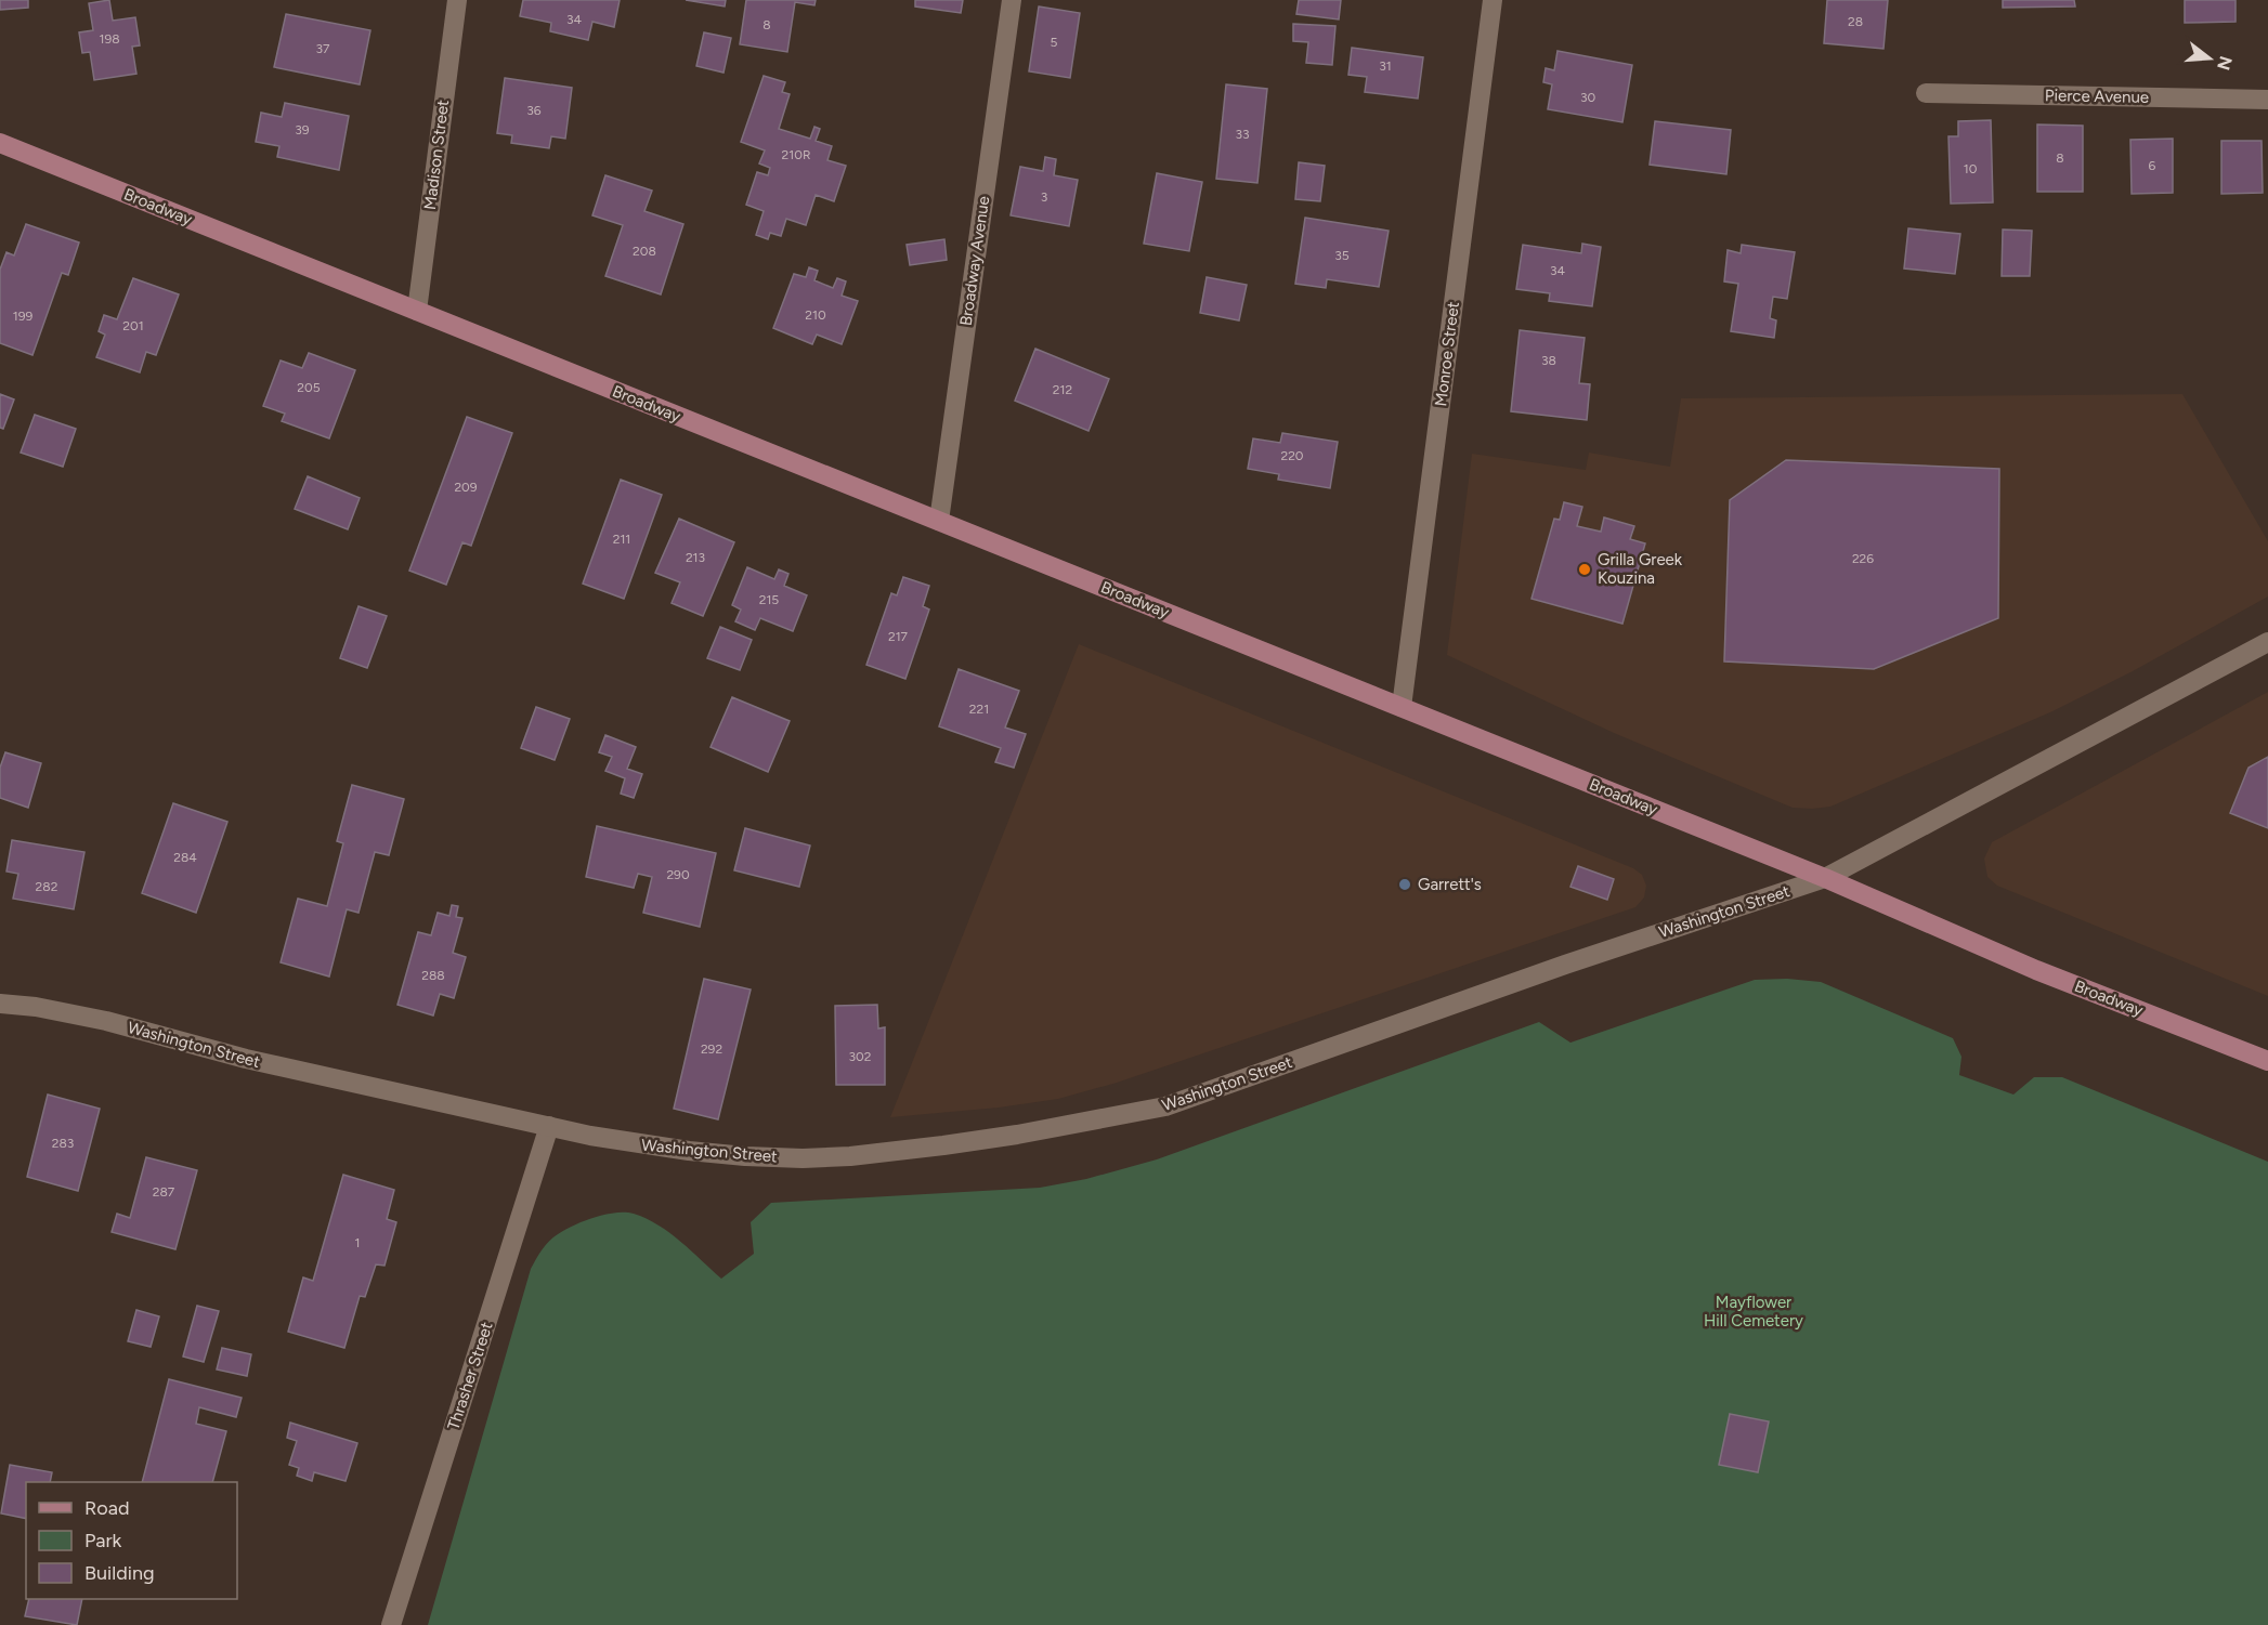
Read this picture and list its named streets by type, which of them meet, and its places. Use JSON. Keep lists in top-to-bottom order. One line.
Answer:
{"streets":{"main road":["Broadway"],"street":["Pierce Avenue","Madison Street","Broadway Avenue","Monroe Street","Washington Street","Thrasher Street"]},"crossings":[["Madison Street","Broadway"],["Broadway","Broadway Avenue"],["Broadway","Monroe Street"],["Broadway","Washington Street"],["Washington Street","Thrasher Street"]],"parks":["Mayflower Hill Cemetery"],"places":["Grilla Greek Kouzina","Garrett's"],"house_numbers":["34","28","8","198","5","37","31","30","36","39","33","210R","8","6","10","3","208","35","34","210","199","201","38","205","212","220","209","211","213","226","215","217","221","284","290","282","288","292","302","283","287","1"],"legend":["Road","Park","Building"],"north":"right"}
